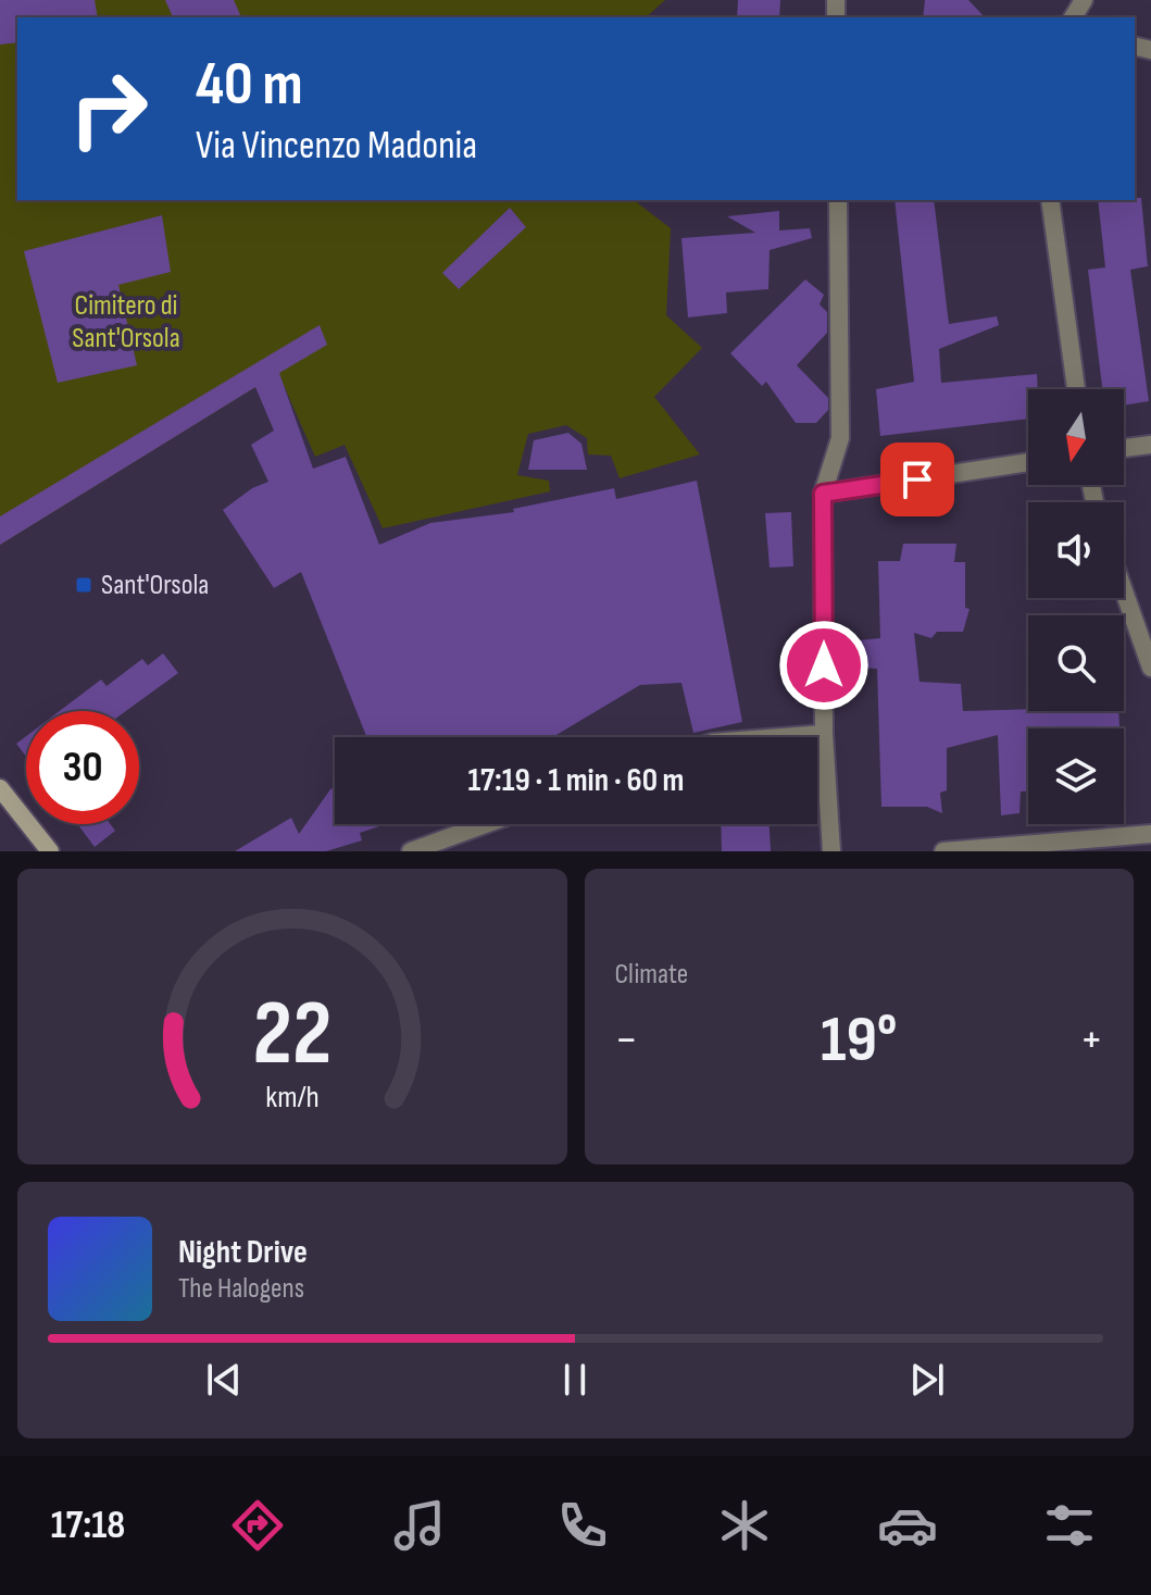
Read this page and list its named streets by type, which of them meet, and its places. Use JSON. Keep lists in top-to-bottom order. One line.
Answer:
{"parks":["Cimitero di Sant'Orsola"],"places":{"transit":["Sant'Orsola"]},"north":"bottom","page":{"turn":["40 m","Via Vincenzo Madonia"],"limit":"30","trip":"17:19 · 1 min · 60 m","tile":"Climate","heat":["−","19°","+"],"song":["Night Drive","The Halogens"],"tabs":"17:18","gauge":["22","km/h"]}}
